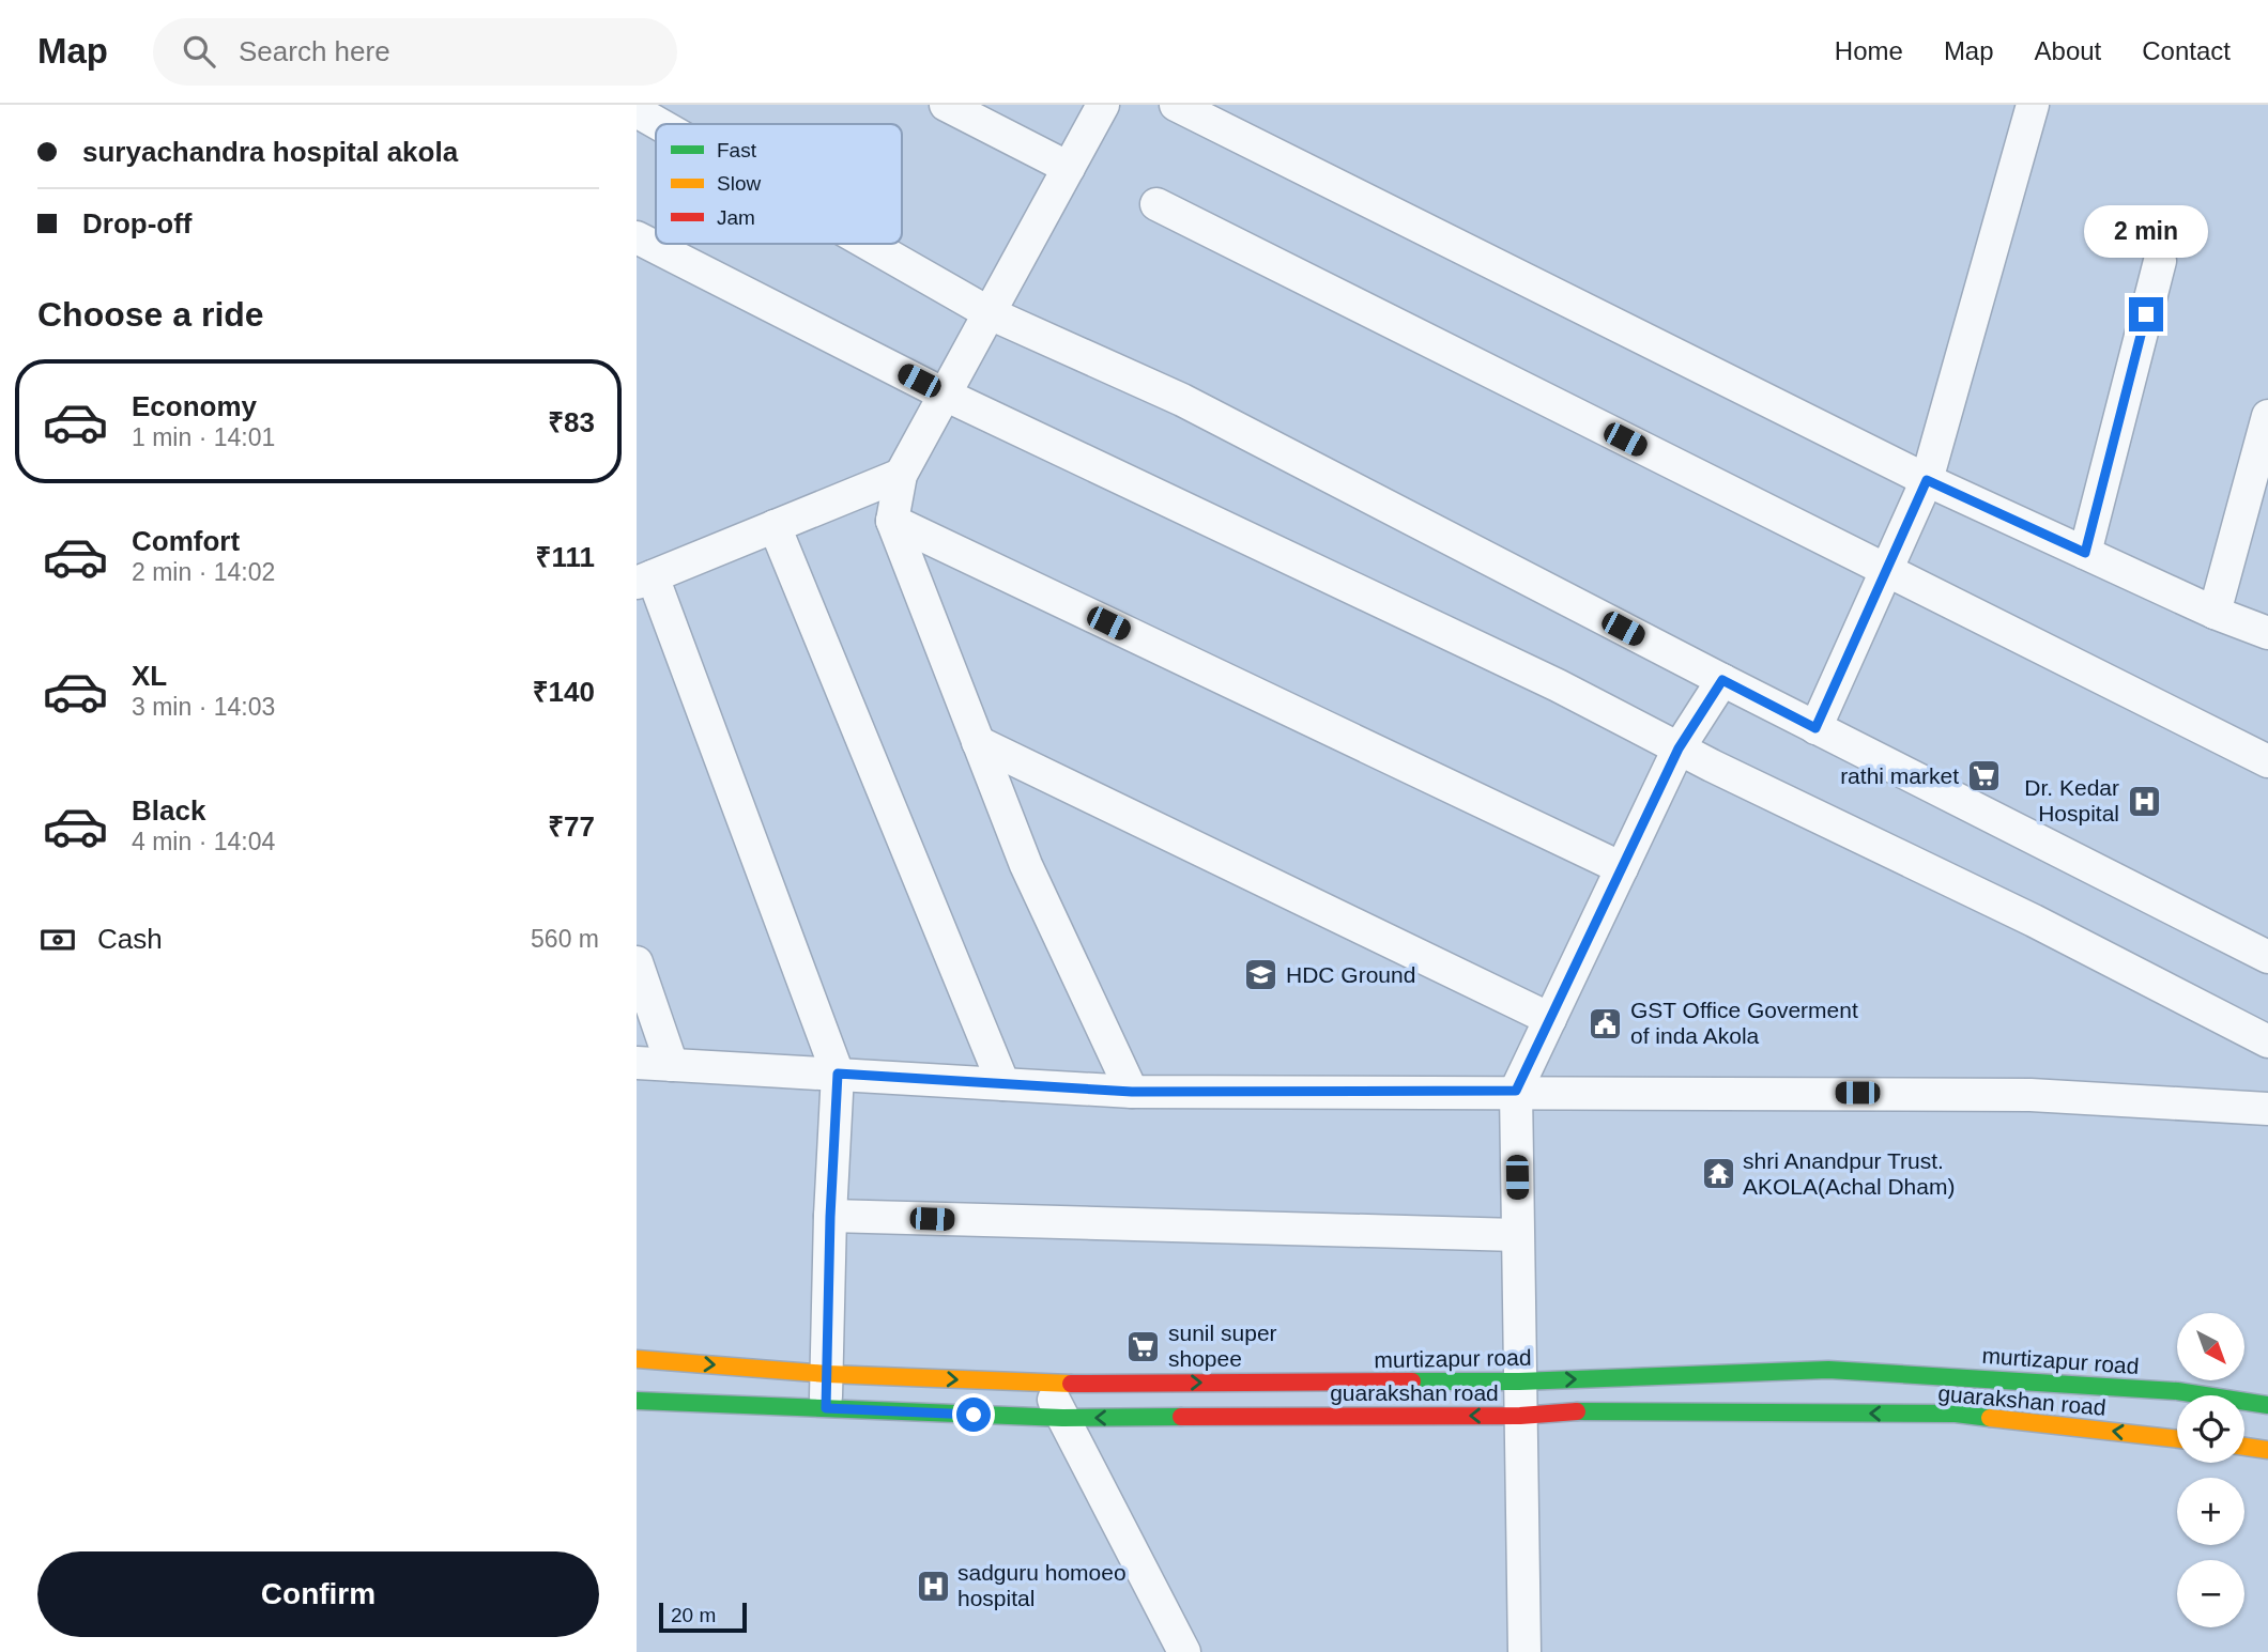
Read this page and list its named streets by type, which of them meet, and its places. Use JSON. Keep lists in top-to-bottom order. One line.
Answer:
{"streets":{"street":["murtizapur road","guarakshan road"]},"one_way":["murtizapur road","guarakshan road"],"places":{"supermarket":["rathi market","sunil super shopee"],"hospital":["Dr. Kedar Hospital","sadguru homoeo hospital"],"school or university":["HDC Ground"],"public building":["GST Office Goverment of inda Akola"],"temple":["shri Anandpur Trust. AKOLA(Achal Dham)"]},"legend":["Fast","Slow","Jam"],"scale_bar":"20 m","north":"bottom right","page":{"header":"Map","search":"Search here","nav":["Home","Map","About","Contact"],"banner":["suryachandra hospital akola","Drop-off"],"bubble":"2 min","heading":"Choose a ride","list":[{"name":"Economy","note":"1 min · 14:01","value":"₹83"},{"name":"Comfort","note":"2 min · 14:02","value":"₹111"},{"name":"XL","note":"3 min · 14:03","value":"₹140"},{"name":"Black","note":"4 min · 14:04","value":"₹77"}],"pay":["Cash","560 m"],"map_buttons":["+","−"],"buttons":"Confirm","scale":"20 m"}}
